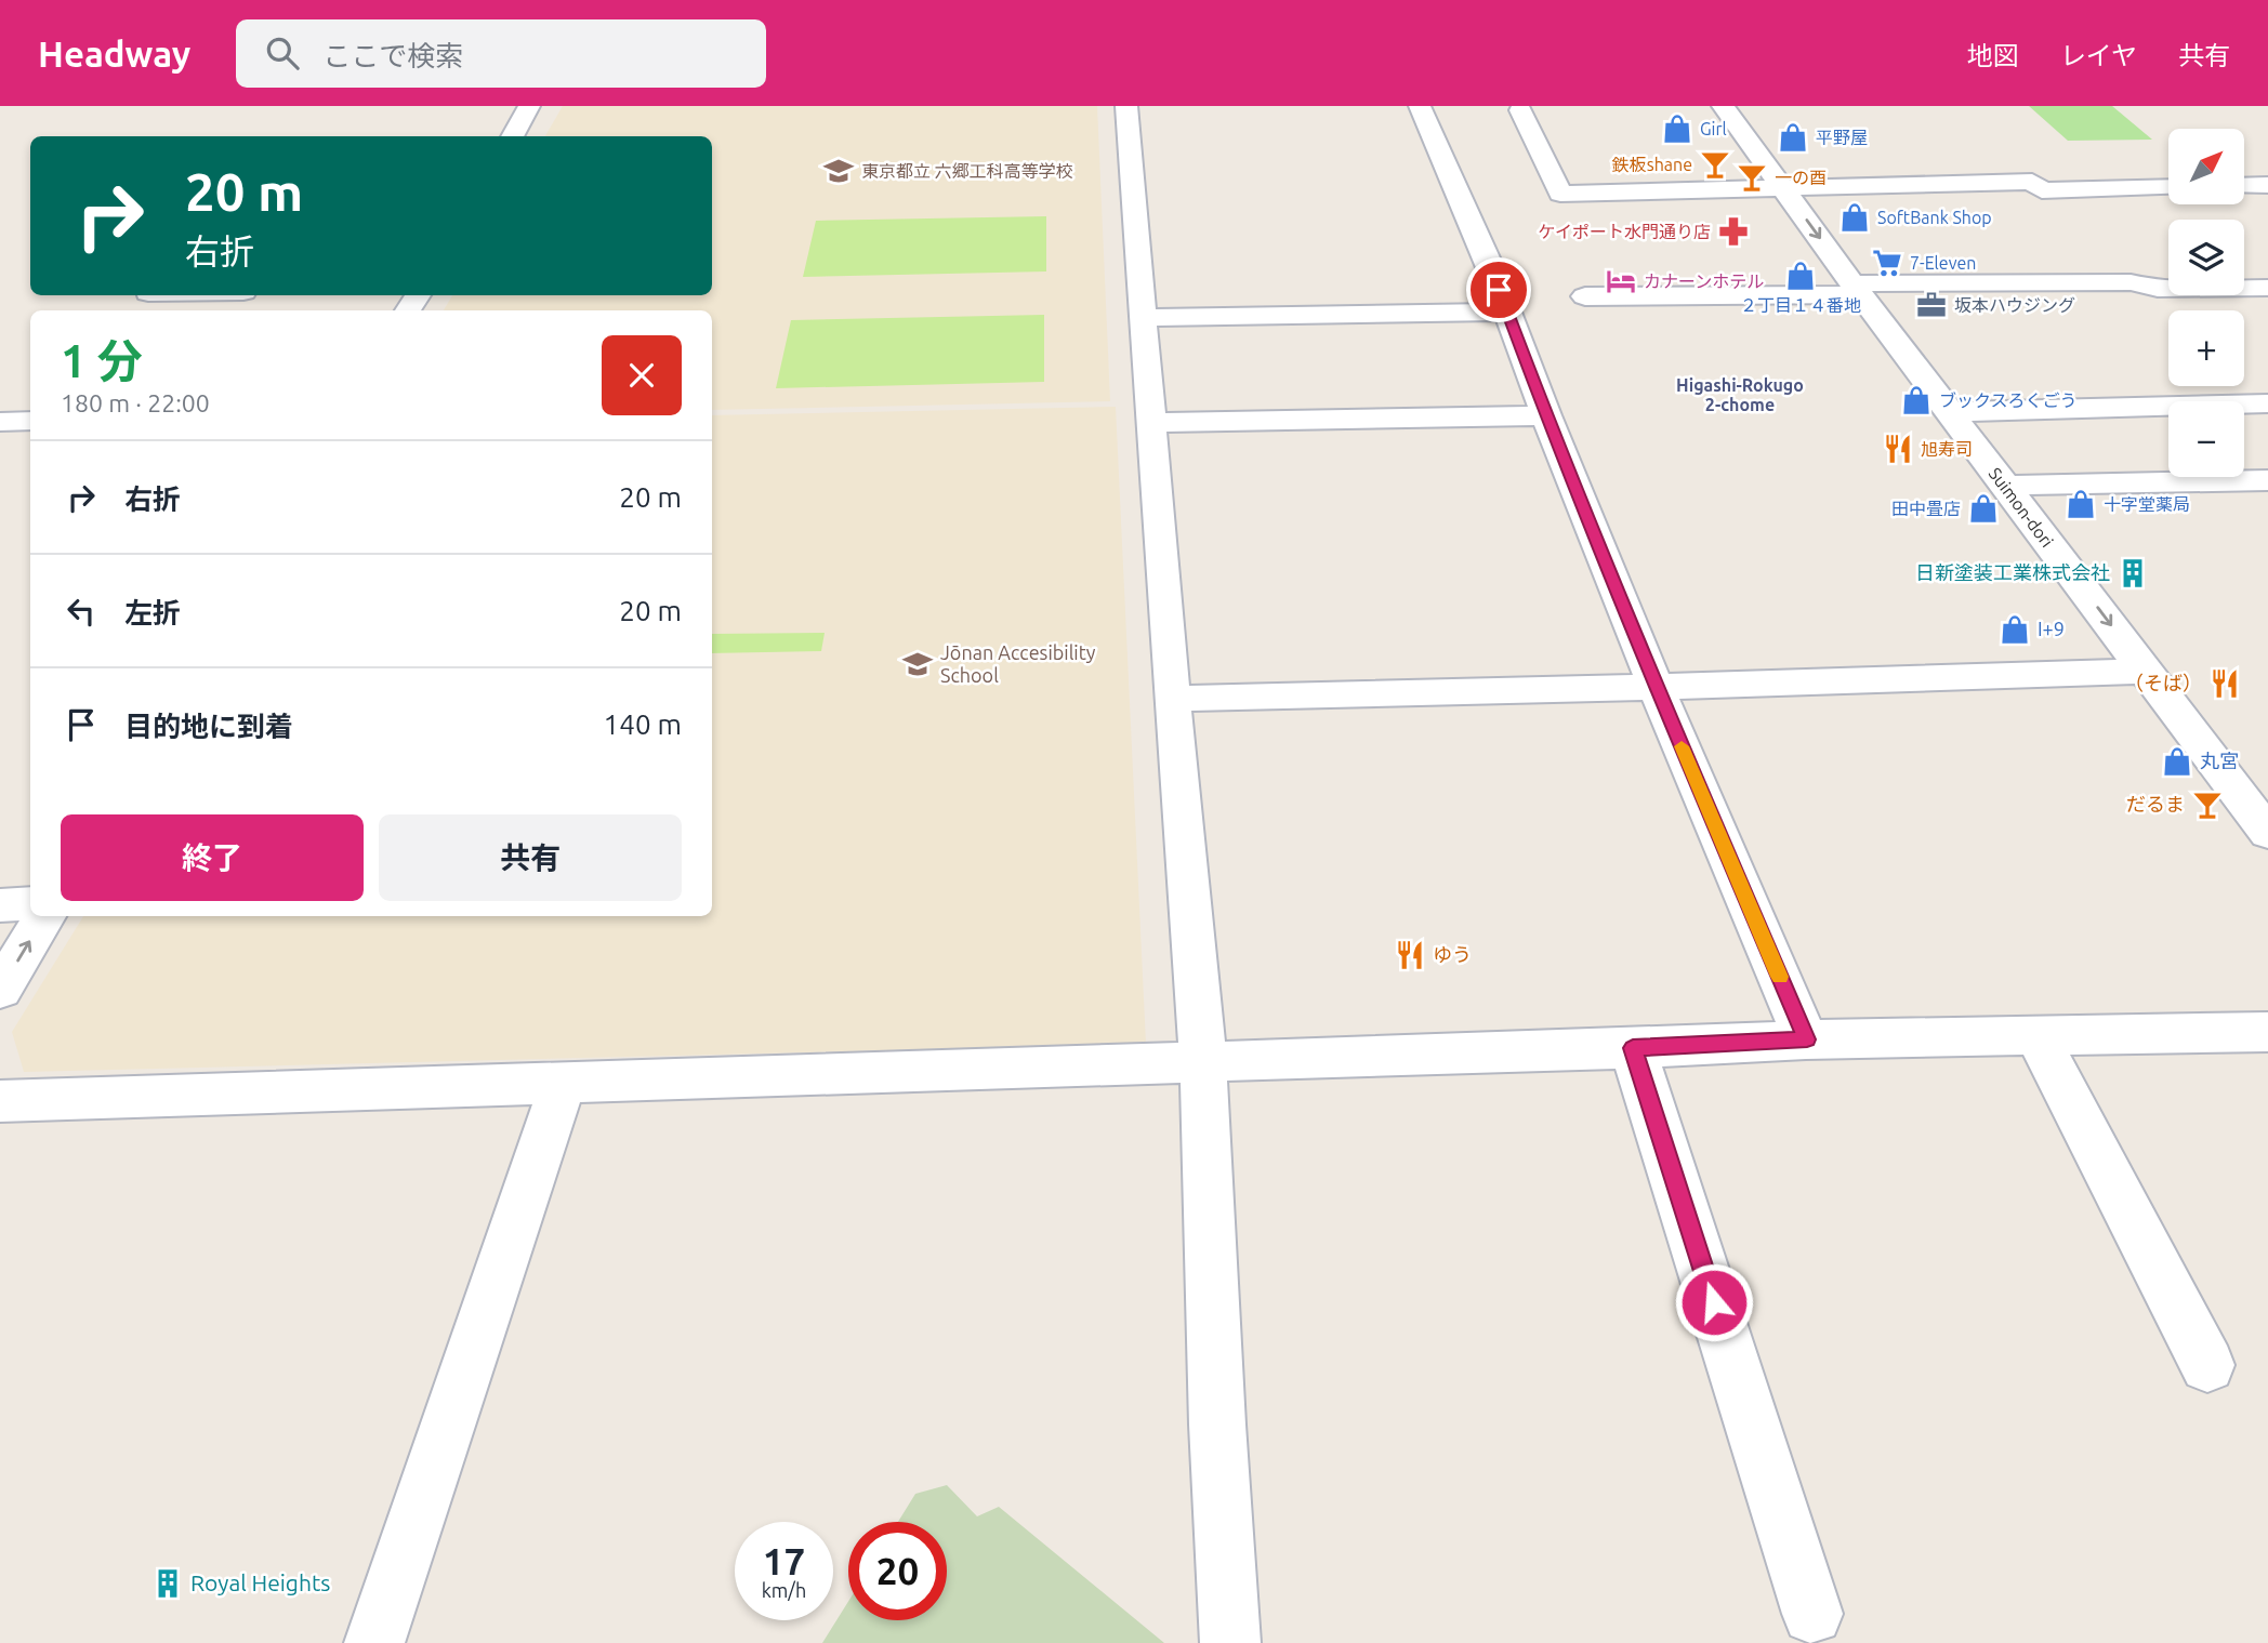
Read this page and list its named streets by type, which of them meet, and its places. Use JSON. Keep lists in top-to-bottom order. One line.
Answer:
{"streets":{"street":["Suimon-dori"]},"districts":["Higashi-Rokugo 2-chome"],"places":{"shop":["Girl","平野屋","SoftBank Shop","２丁目１４番地","ブックスろくごう","十字堂薬局","田中畳店","I+9","丸宮"],"bar":["鉄板shane","一の酉","だるま"],"school or university":["東京都立 六郷工科高等学校","Jōnan Accesibility School"],"pharmacy":["ケイポート水門通り店"],"supermarket":["7-Eleven"],"hotel":["カナーンホテル"],"office":["坂本ハウジング"],"restaurant":["旭寿司","（そば）","ゆう"],"building":["日新塗装工業株式会社","Royal Heights"]},"north":"top right","page":{"header":"Headway","search":"ここで検索","nav":["地図","レイヤ","共有"],"map_buttons":["+","−"],"turn":["20 m","右折"],"heading":["1 分","180 m · 22:00"],"list":[{"name":"右折","value":"20 m"},{"name":"左折","value":"20 m"},{"name":"目的地に到着","value":"140 m"}],"buttons":["終了","共有"],"speed":"17 km/h","limit":"20"}}
